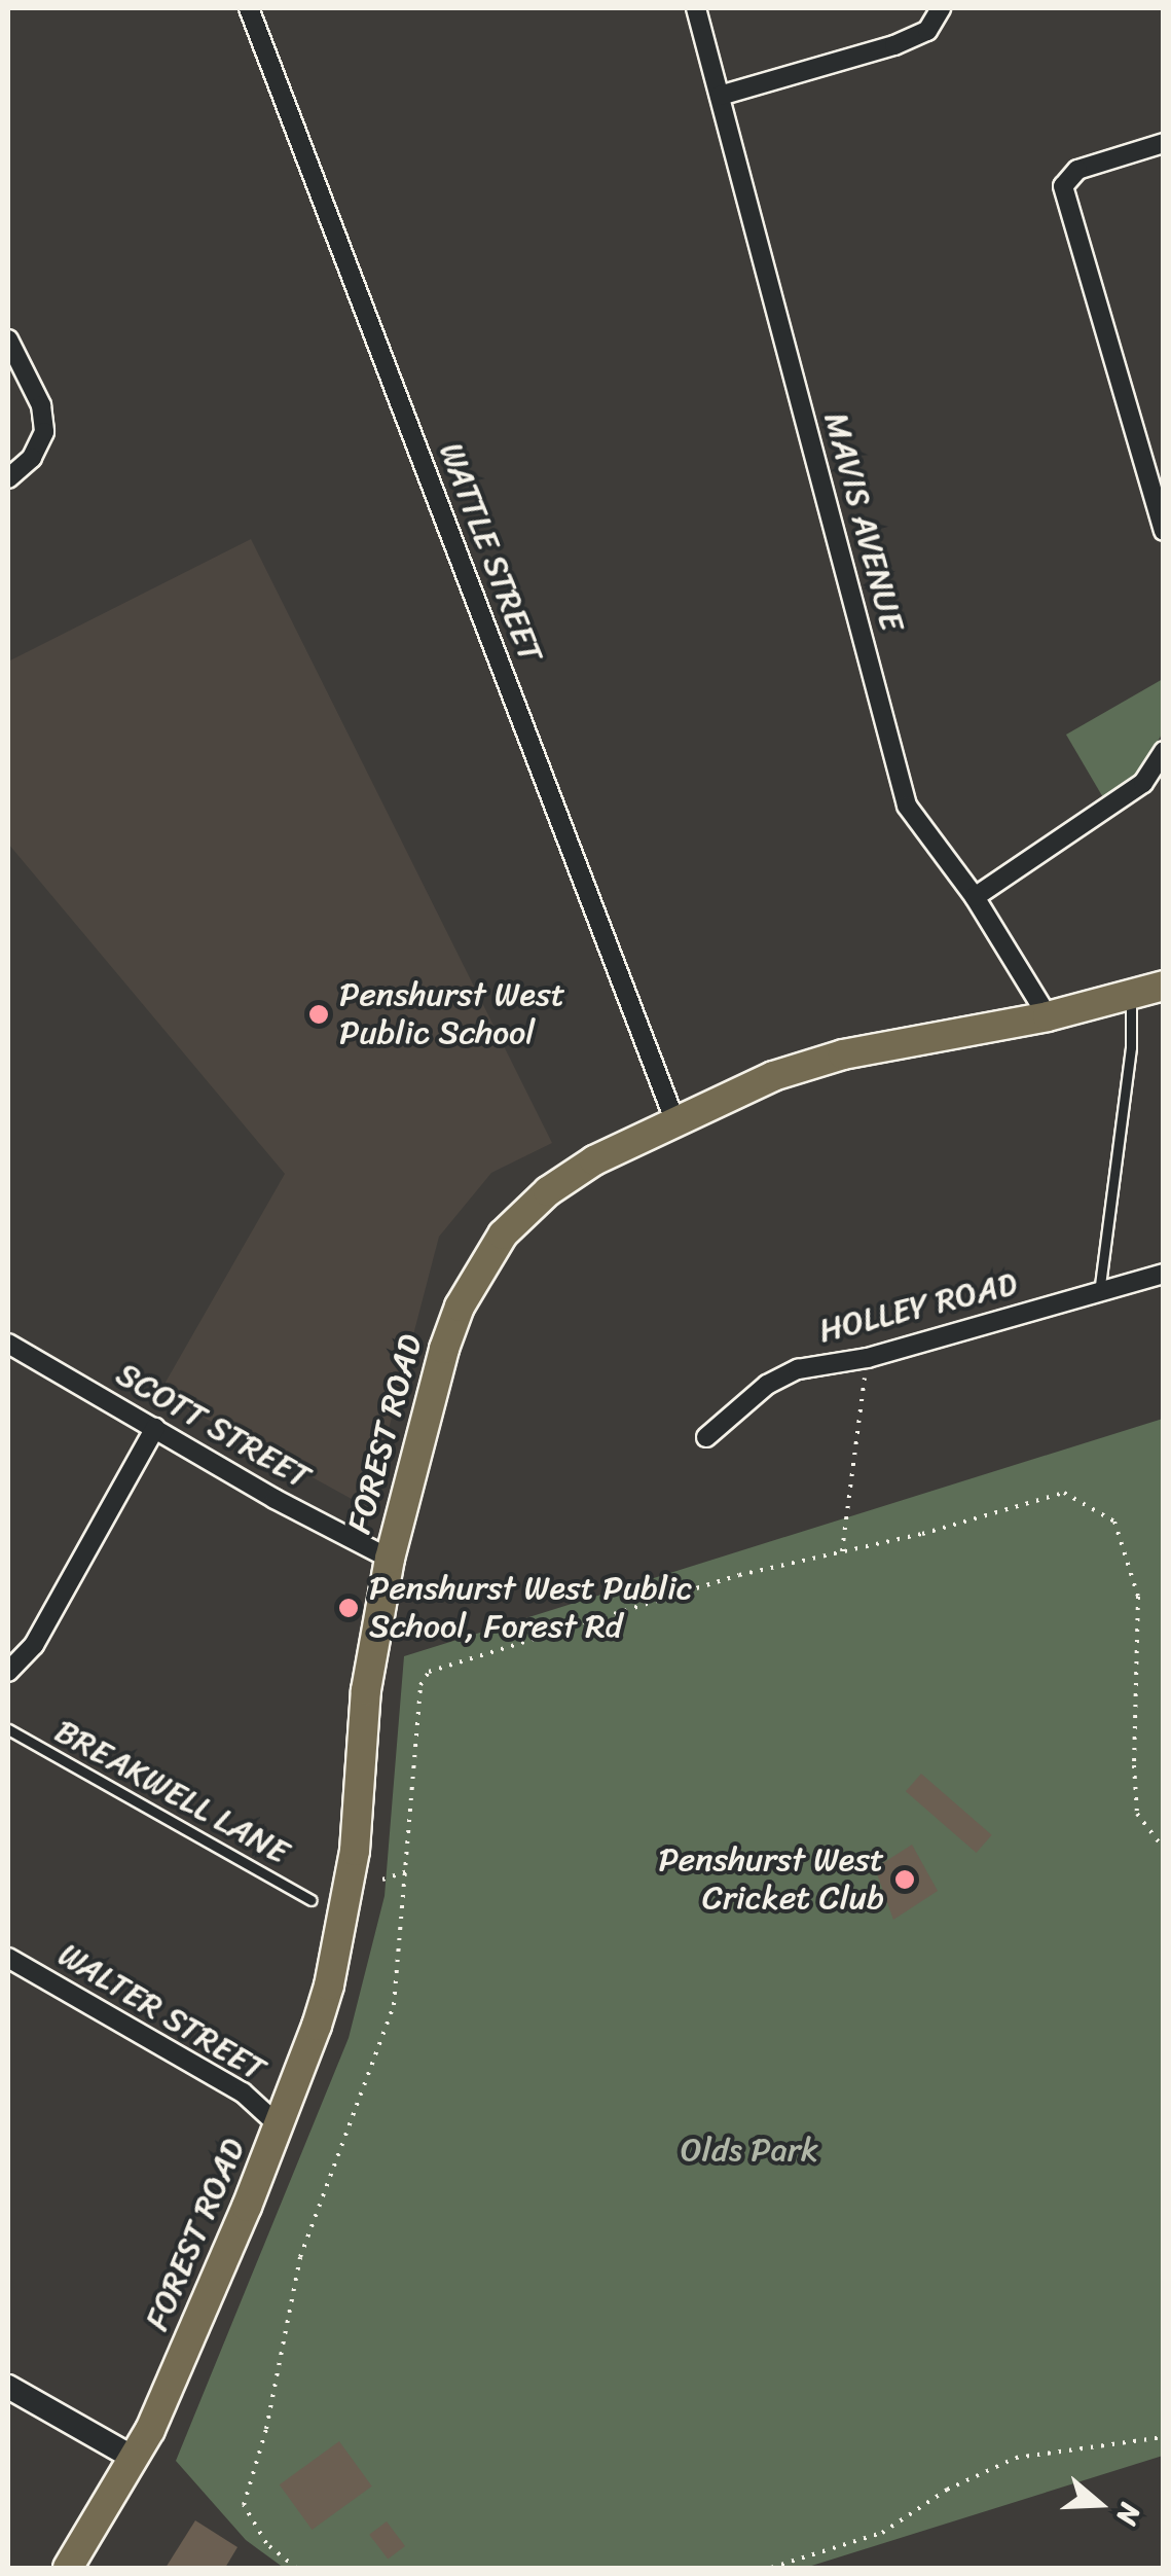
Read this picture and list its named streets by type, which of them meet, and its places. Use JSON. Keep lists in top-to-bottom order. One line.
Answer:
{"streets":{"main road":["FOREST ROAD"],"street":["MAVIS AVENUE","WATTLE STREET","HOLLEY ROAD","SCOTT STREET","WALTER STREET"],"lane":["BREAKWELL LANE"]},"crossings":[["MAVIS AVENUE","FOREST ROAD"],["WATTLE STREET","FOREST ROAD"],["SCOTT STREET","FOREST ROAD"],["FOREST ROAD","WALTER STREET"]],"parks":["Olds Park"],"places":["Penshurst West Public School","Penshurst West Public School, Forest Rd","Penshurst West Cricket Club"],"north":"right"}
